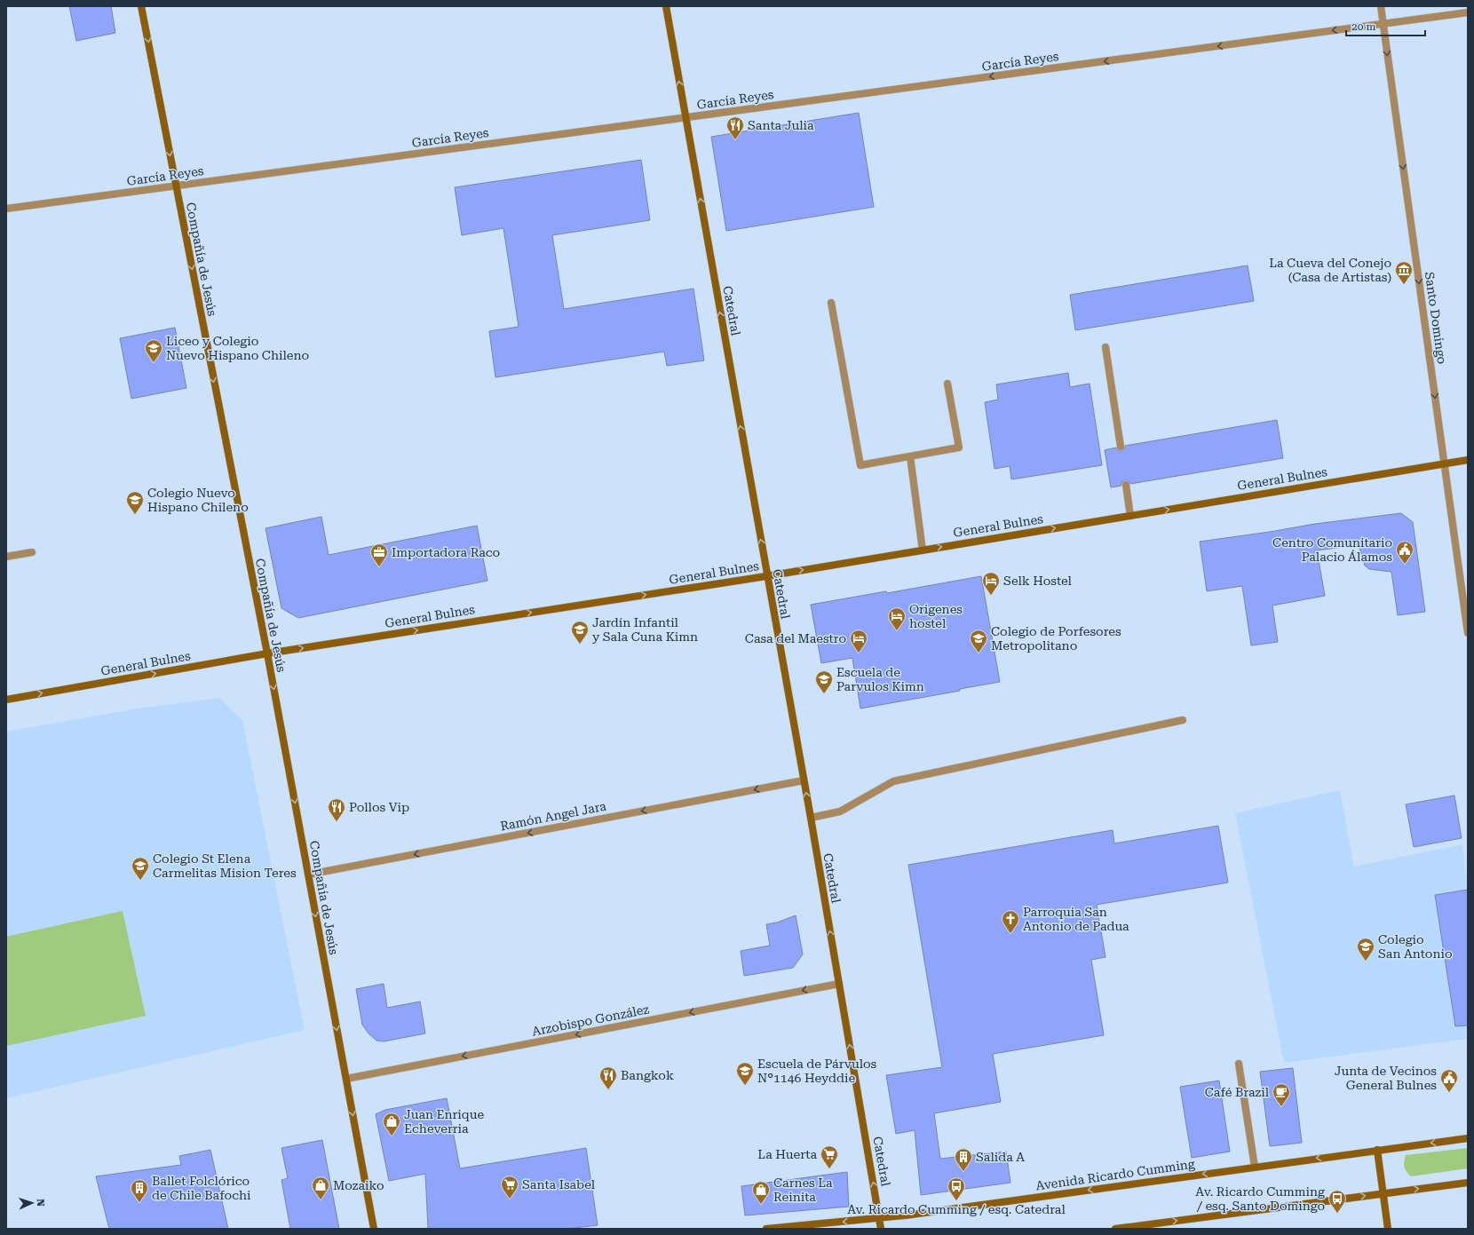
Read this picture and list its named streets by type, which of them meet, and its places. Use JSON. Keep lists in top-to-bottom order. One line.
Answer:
{"streets":{"street":["García Reyes","Compañía de Jesús","Catedral","Santo Domingo","General Bulnes","Ramón Angel Jara","Arzobispo González","Avenida Ricardo Cumming"]},"crossings":[["García Reyes","Compañía de Jesús"],["García Reyes","Catedral"],["García Reyes","Santo Domingo"],["Compañía de Jesús","General Bulnes"],["Compañía de Jesús","Ramón Angel Jara"],["Compañía de Jesús","Arzobispo González"],["Catedral","General Bulnes"],["Catedral","Ramón Angel Jara"],["Catedral","Arzobispo González"],["Catedral","Avenida Ricardo Cumming"],["Santo Domingo","General Bulnes"]],"one_way":["García Reyes","Compañía de Jesús","Catedral","Santo Domingo","General Bulnes","Ramón Angel Jara","Arzobispo González"],"places":{"restaurant":["Santa Julia","Pollos Vip","Bangkok"],"museum":["La Cueva del Conejo (Casa de Artistas)"],"school or university":["Liceo y Colegio Nuevo Hispano Chileno","Colegio Nuevo Hispano Chileno","Jardín Infantil y Sala Cuna Kimn","Colegio de Porfesores Metropolitano","Escuela de Parvulos Kimn","Colegio St Elena Carmelitas Mision Teres","Colegio San Antonio","Escuela de Párvulos N°1146 Heyddie"],"public building":["Centro Comunitario Palacio Álamos","Junta de Vecinos General Bulnes"],"office":["Importadora Raco"],"hotel":["Selk Hostel","Origenes hostel","Casa del Maestro"],"church":["Parroquia San Antonio de Padua"],"cafe":["Café Brazil"],"shop":["Juan Enrique Echeverria","Mozaiko","Carnes La Reinita"],"supermarket":["La Huerta","Santa Isabel"],"building":["Salida A","Ballet Folclórico de Chile Bafochi"],"bus stop":["Av. Ricardo Cumming / esq. Catedral","Av. Ricardo Cumming / esq. Santo Domingo"]},"scale_bar":"20 m","north":"right"}
